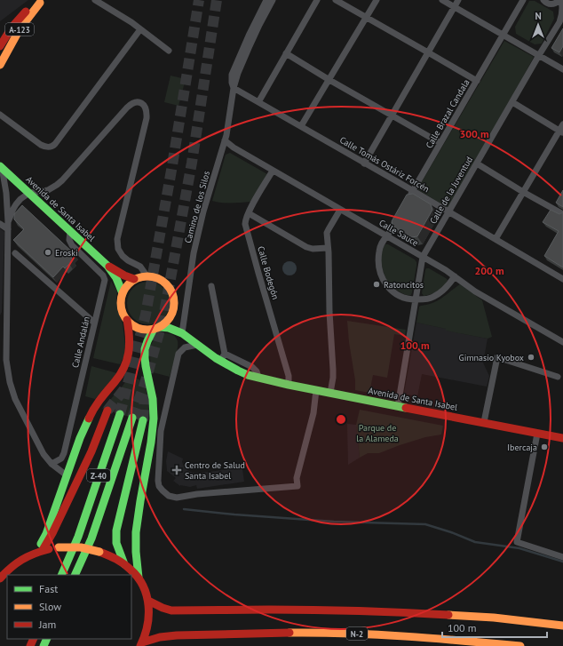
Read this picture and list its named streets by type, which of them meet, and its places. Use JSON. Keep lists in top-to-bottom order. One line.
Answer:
{"streets":{"main road":["A-123","Avenida de Santa Isabel","Z-40","N-2"],"street":["Calle Brazal Candala","Calle Tomás Ostáriz Forcén","Calle de la Juventud","Camino de los Silos","Calle Sauce","Calle Bodegón","Calle Andalán"]},"crossings":[["Calle Brazal Candala","Calle Tomás Ostáriz Forcén"],["Calle Tomás Ostáriz Forcén","Calle de la Juventud"],["Calle Tomás Ostáriz Forcén","Camino de los Silos"],["Calle de la Juventud","Avenida de Santa Isabel"],["Calle de la Juventud","Calle Sauce"],["Camino de los Silos","Avenida de Santa Isabel"],["Camino de los Silos","Calle Sauce"],["Avenida de Santa Isabel","Calle Bodegón"],["Avenida de Santa Isabel","Calle Andalán"],["Calle Sauce","Calle Bodegón"]],"parks":["Parque de la Alameda"],"places":{"other":["Eroski","Ratoncitos","Gimnasio Kyobox","Ibercaja"],"health":["Centro de Salud Santa Isabel"]},"legend":["Fast","Slow","Jam"],"scale_bar":"100 m","north":"top","rings":["300 m","200 m","100 m"]}
